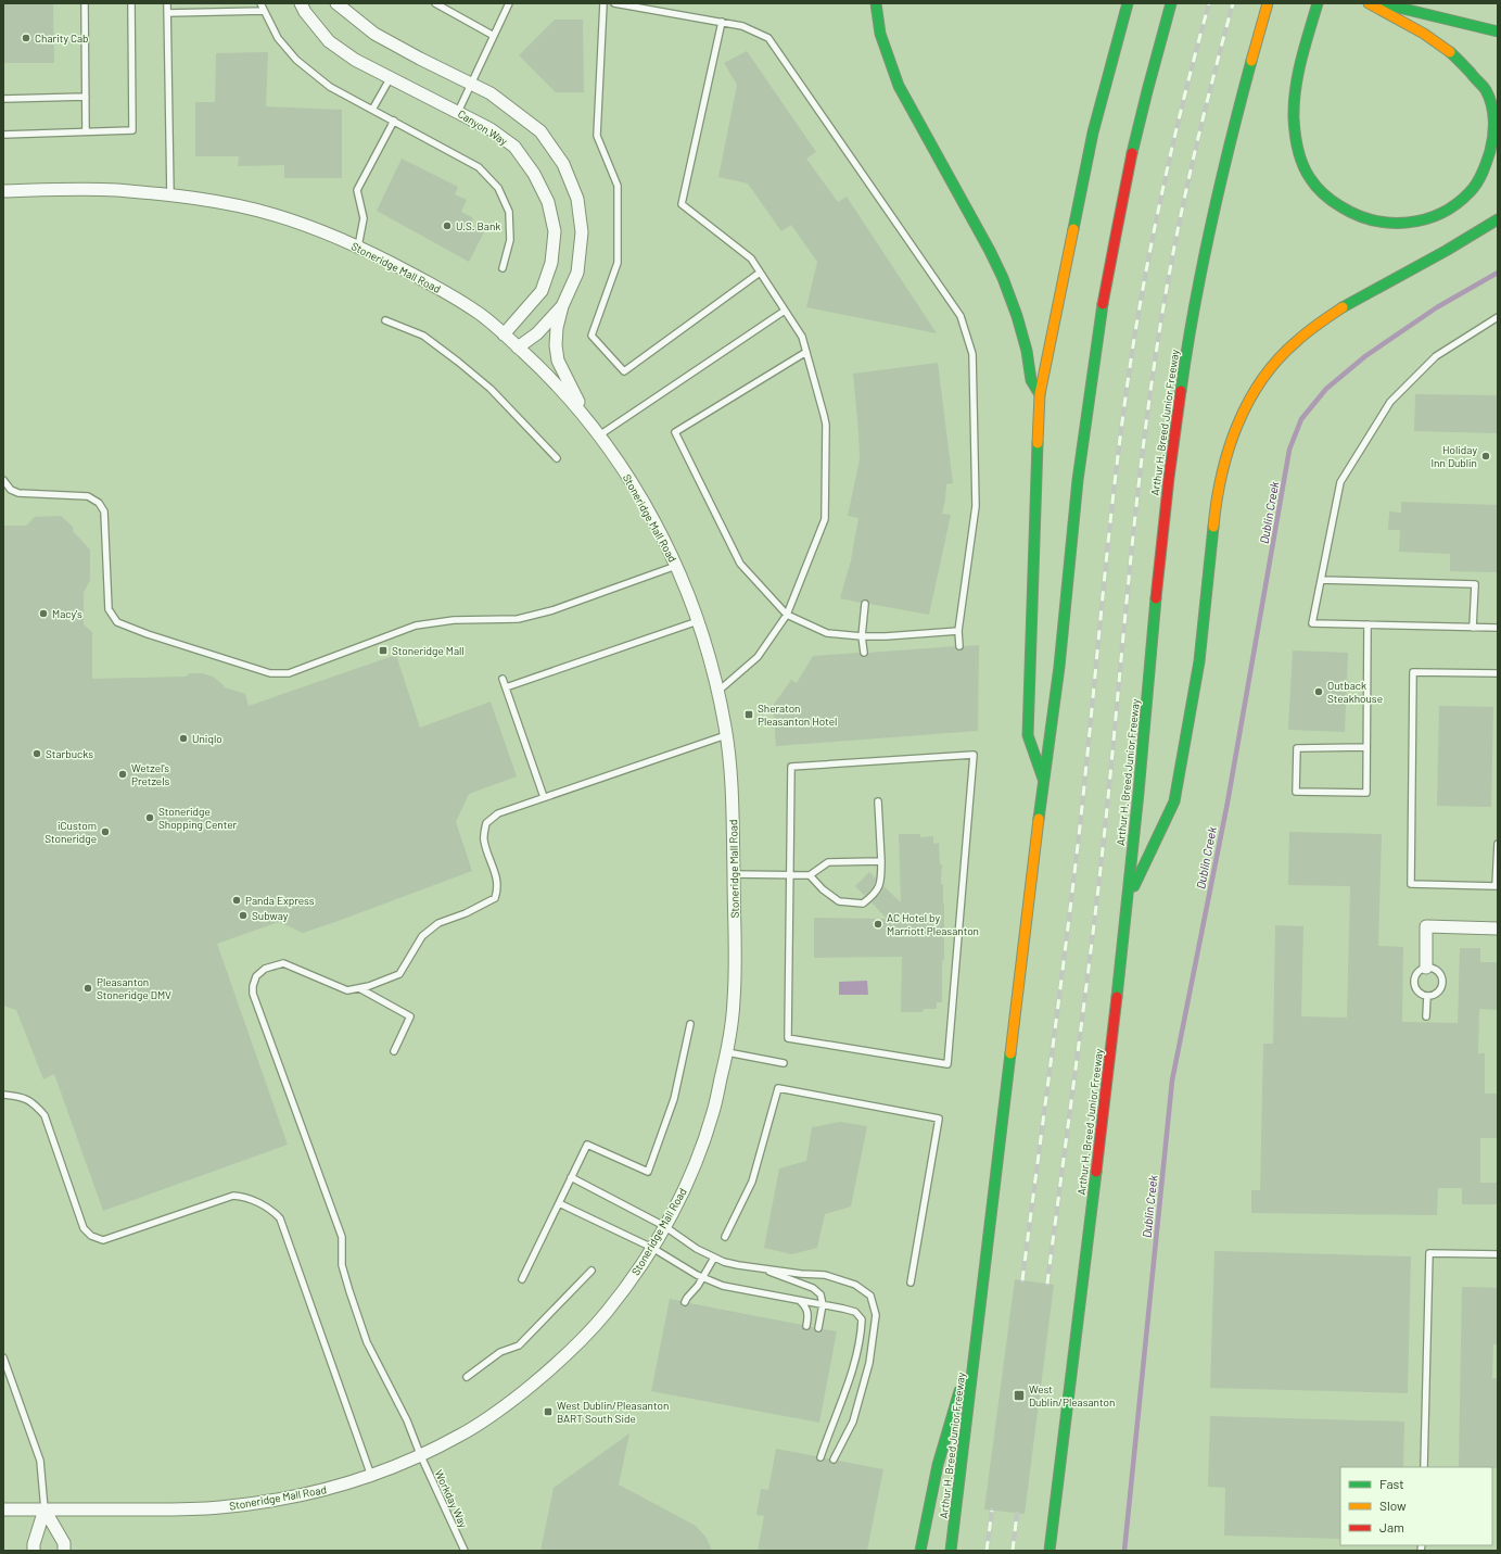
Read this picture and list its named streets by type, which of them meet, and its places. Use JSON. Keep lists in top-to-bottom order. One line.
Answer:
{"streets":{"main road":["Arthur H. Breed Junior Freeway"],"street":["Canyon Way","Stoneridge Mall Road"],"lane":["Workday Way"]},"crossings":[["Canyon Way","Stoneridge Mall Road"],["Stoneridge Mall Road","Workday Way"]],"water":["Dublin Creek"],"places":{"other":["Charity Cab","U.S. Bank","Holiday Inn Dublin","Macy's","Outback Steakhouse","Uniqlo","Starbucks","Wetzel's Pretzels","Stoneridge Shopping Center","iCustom Stoneridge","Panda Express","Subway","AC Hotel by Marriott Pleasanton","Pleasanton Stoneridge DMV"],"transit":["Stoneridge Mall","Sheraton Pleasanton Hotel","West Dublin/Pleasanton","West Dublin/Pleasanton BART South Side"]},"legend":["Fast","Slow","Jam"]}
